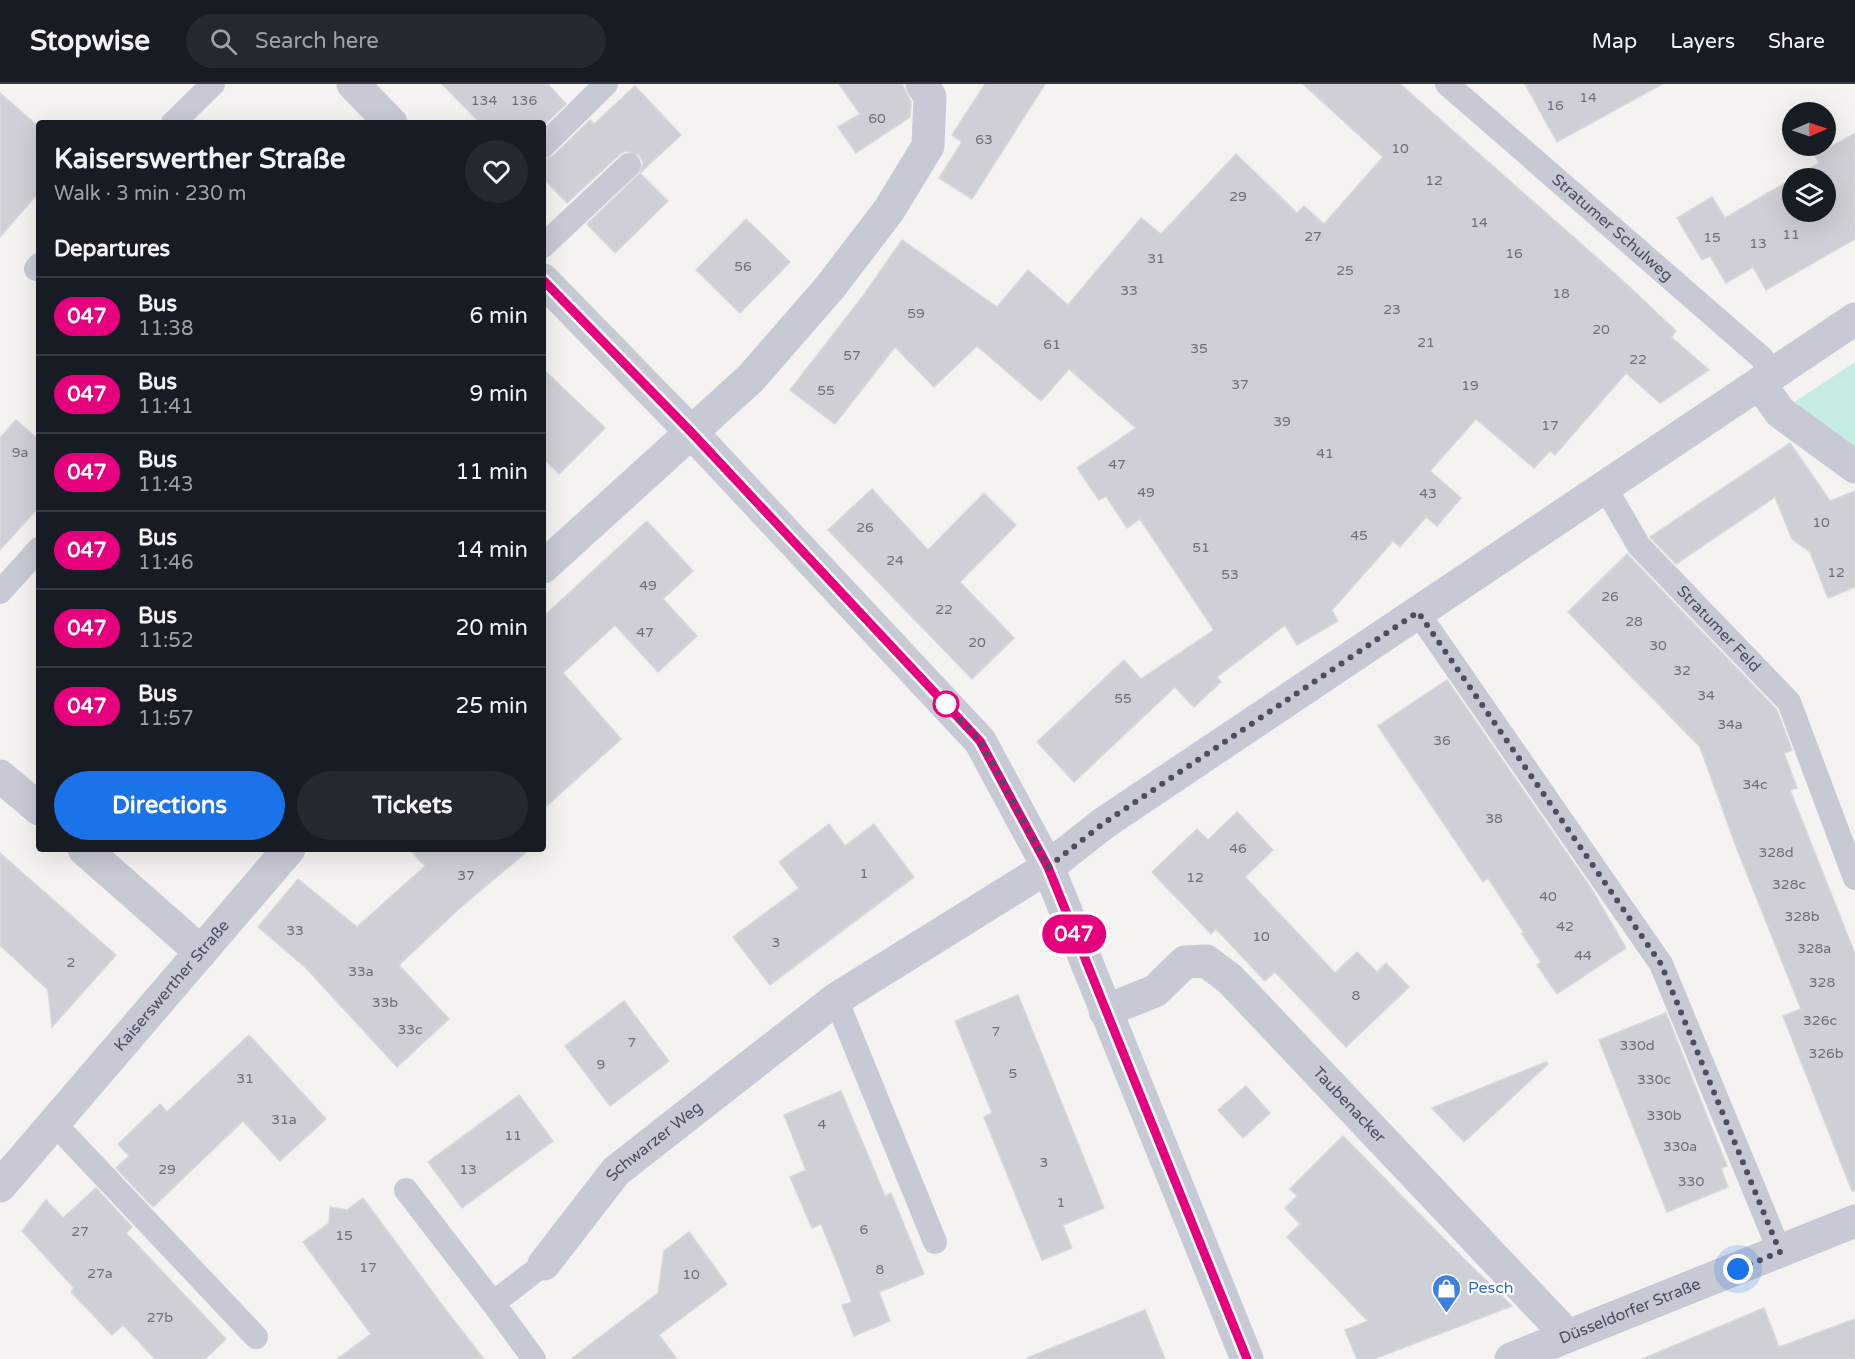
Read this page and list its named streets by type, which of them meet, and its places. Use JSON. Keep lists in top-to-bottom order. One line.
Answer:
{"streets":{"street":["Kaiserswerther Straße","Taubenacker","Schwarzer Weg","Düsseldorfer Straße"],"lane":["Stratumer Schulweg","Stratumer Feld"]},"crossings":[["Taubenacker","Düsseldorfer Straße"]],"places":{"shop":["Pesch"]},"lines":["bus line 047"],"house_numbers":["14","134","136","16","60","63","10","12","29","14","11","27","15","13","16","31","56","25","33","18","23","59","20","21","61","35","57","22","37","19","55","39","17","9a","41","47","49","43","10","26","45","51","24","12","53","49","26","22","28","47","20","30","32","34","55","34a","36","34c","38","46","328d","1","37","12","328c","40","328b","42","33","10","3","328a","44","2","33a","328","8","33b","326c","33c","7","7","330d","326b","9","5","31","330c","330b","31a","4","11","330a","3","29","13","330","1","6","27","15","17","8","27a","10","27b"],"north":"right","page":{"header":"Stopwise","search":"Search here","nav":["Map","Layers","Share"],"on_map":"047","heading":[["Kaiserswerther Straße","Walk · 3 min · 230 m"],"Departures"],"list":[{"mark":"047","name":"Bus","note":"11:38","value":"6 min"},{"mark":"047","name":"Bus","note":"11:41","value":"9 min"},{"mark":"047","name":"Bus","note":"11:43","value":"11 min"},{"mark":"047","name":"Bus","note":"11:46","value":"14 min"},{"mark":"047","name":"Bus","note":"11:52","value":"20 min"},{"mark":"047","name":"Bus","note":"11:57","value":"25 min"}],"buttons":["Directions","Tickets"]}}
